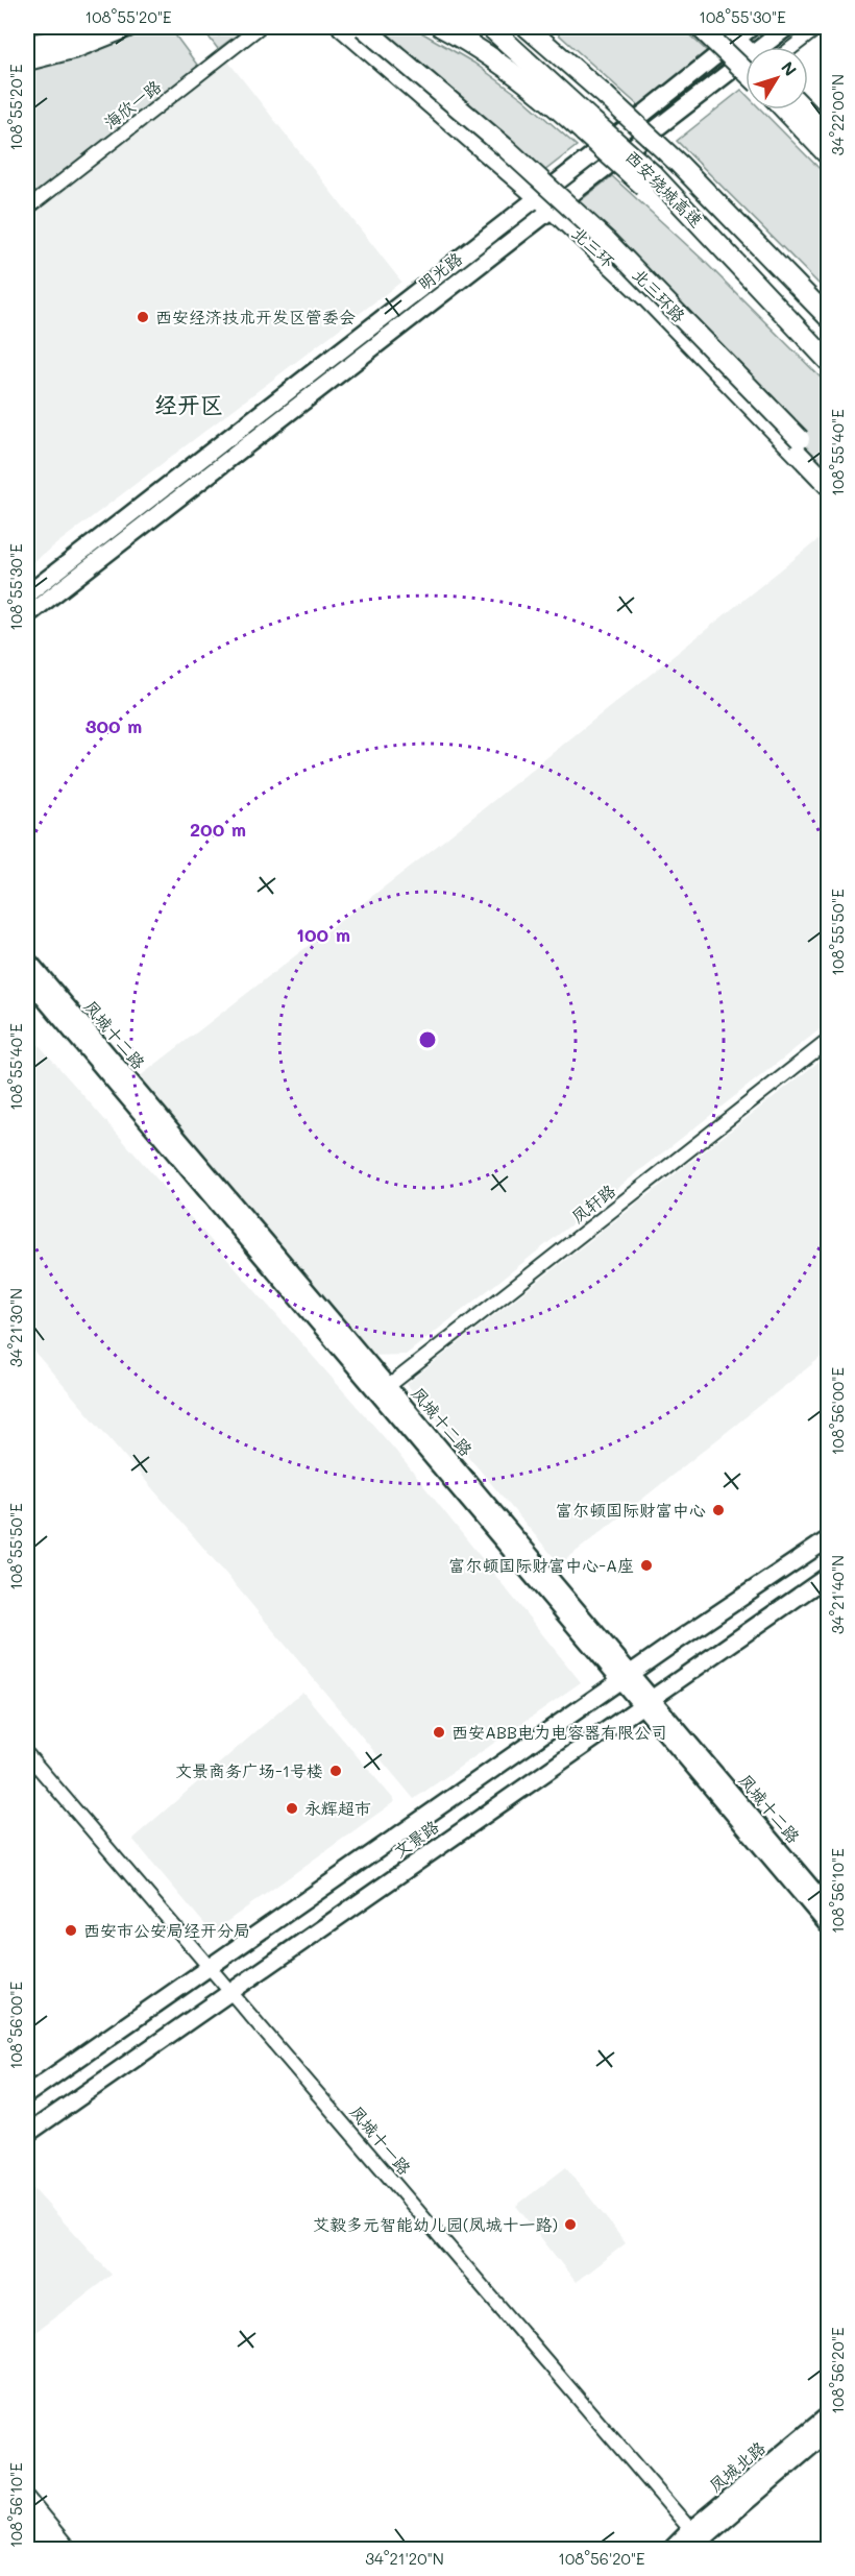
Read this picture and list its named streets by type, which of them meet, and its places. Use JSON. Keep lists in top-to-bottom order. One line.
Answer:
{"streets":{"highway":["西安绕城高速","北三环","北三环路"],"main road":["明光路","凤城十二路","文景路","凤城北路"],"street":["海欣一路","凤轩路","凤城十一路"]},"crossings":[["北三环","明光路"],["凤城十二路","凤轩路"],["凤城十二路","文景路"],["文景路","凤城十一路"],["凤城十一路","凤城北路"]],"districts":["经开区"],"places":["西安经济技术开发区管委会","富尔顿国际财富中心","富尔顿国际财富中心-A座","西安ABB电力电容器有限公司","文景商务广场-1号楼","永辉超市","西安市公安局经开分局","艾毅多元智能幼儿园(凤城十一路)"],"north":"top right","coordinates":["108°55'20\"E","108°55'30\"E","34°22'00\"N","108°55'40\"E","108°55'50\"E","34°21'30\"N","108°56'00\"E","34°21'40\"N","108°56'10\"E","108°56'20\"E","34°21'20\"N"],"rings":["300 m","200 m","100 m"]}
